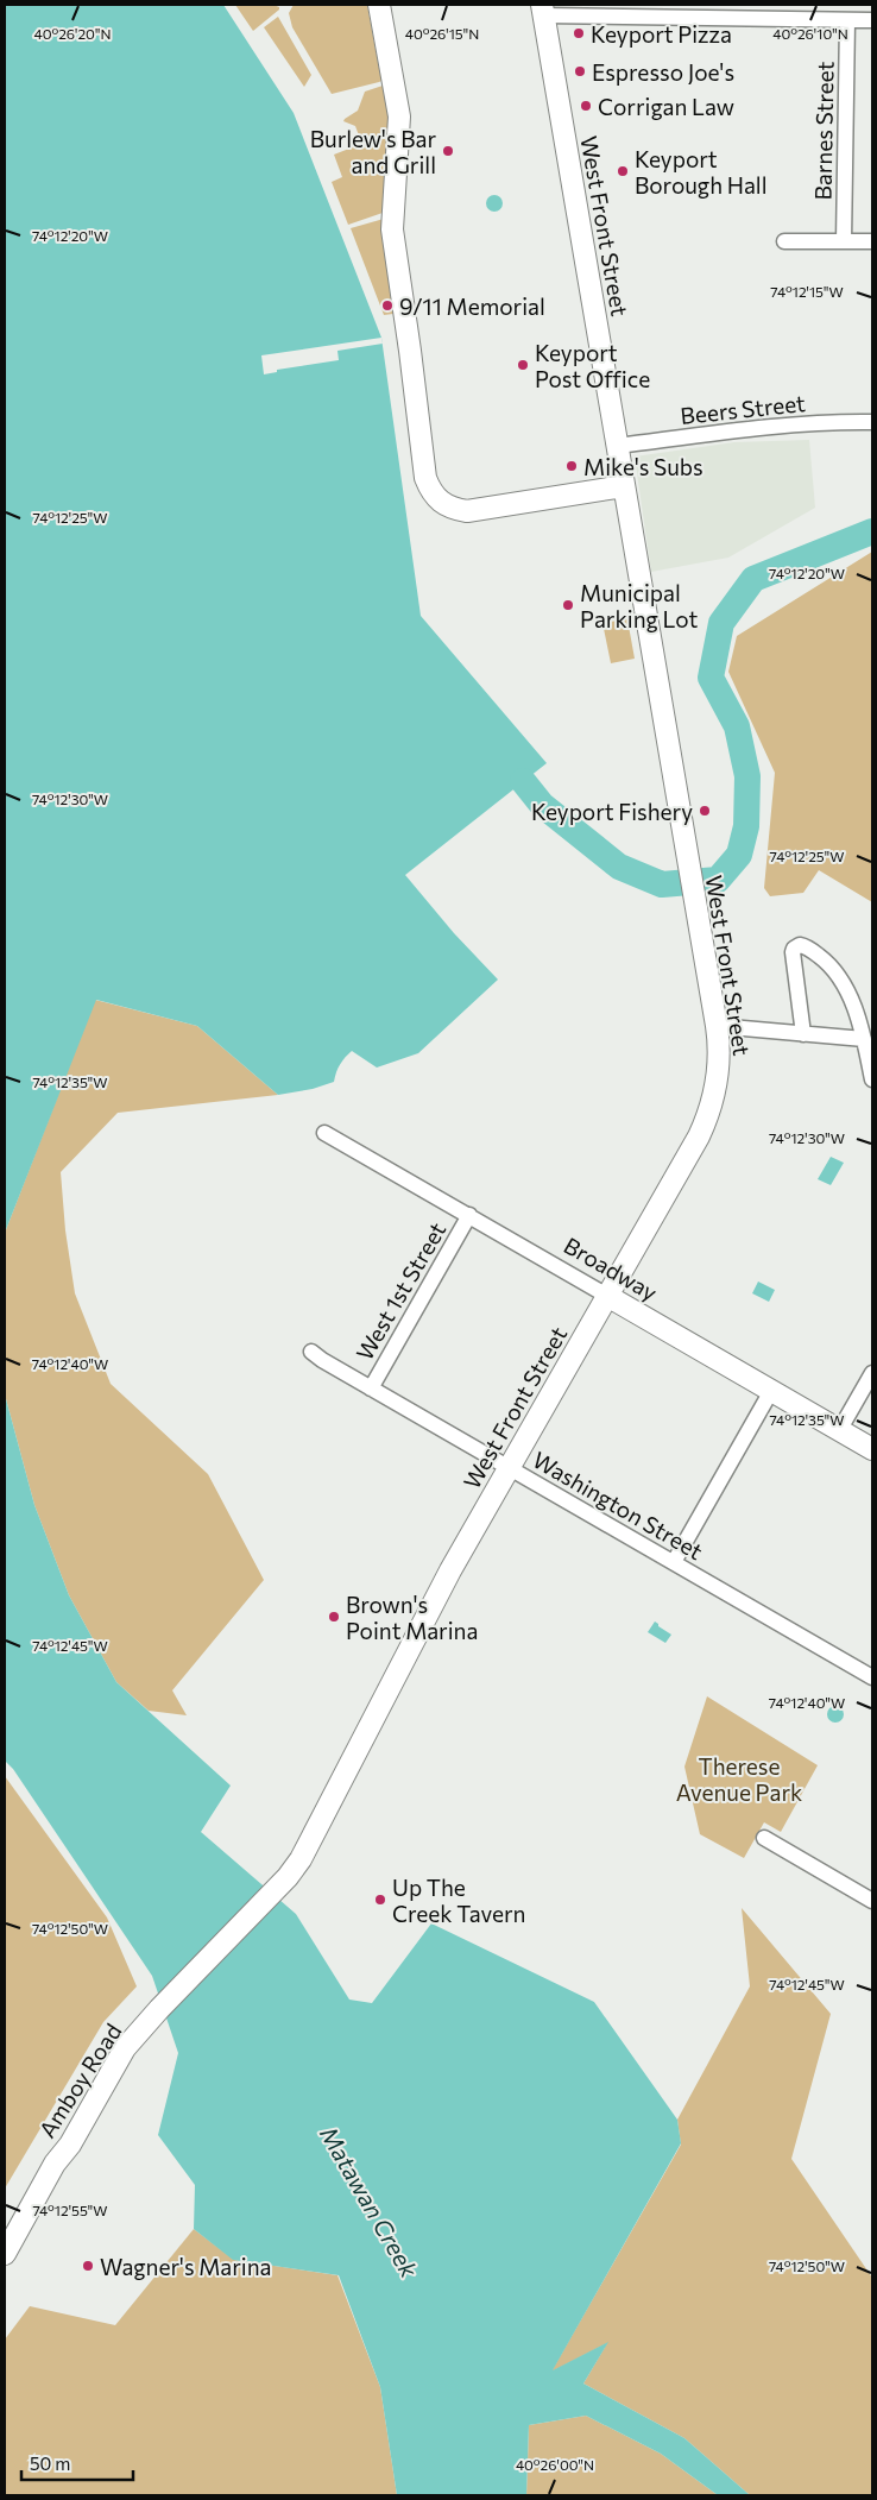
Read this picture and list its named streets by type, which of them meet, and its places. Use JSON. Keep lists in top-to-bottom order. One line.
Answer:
{"streets":{"main road":["West Front Street","Broadway","Amboy Road"],"street":["Barnes Street","Beers Street","West 1st Street","Washington Street"]},"crossings":[["West Front Street","Beers Street"],["West Front Street","Broadway"],["West Front Street","Washington Street"],["West Front Street","Amboy Road"],["Broadway","West 1st Street"],["West 1st Street","Washington Street"]],"water":["Matawan Creek"],"parks":["Therese Avenue Park"],"places":["Keyport Pizza","Espresso Joe's","Corrigan Law","Burlew's Bar and Grill","Keyport Borough Hall","9/11 Memorial","Keyport Post Office","Mike's Subs","Municipal Parking Lot","Keyport Fishery","Brown's Point Marina","Up The Creek Tavern","Wagner's Marina"],"scale_bar":"50 m","coordinates":["40°26'20\"N","40°26'15\"N","40°26'10\"N","74°12'20\"W","74°12'15\"W","74°12'25\"W","74°12'30\"W","74°12'35\"W","74°12'40\"W","74°12'45\"W","74°12'50\"W","74°12'55\"W","40°26'00\"N"]}
